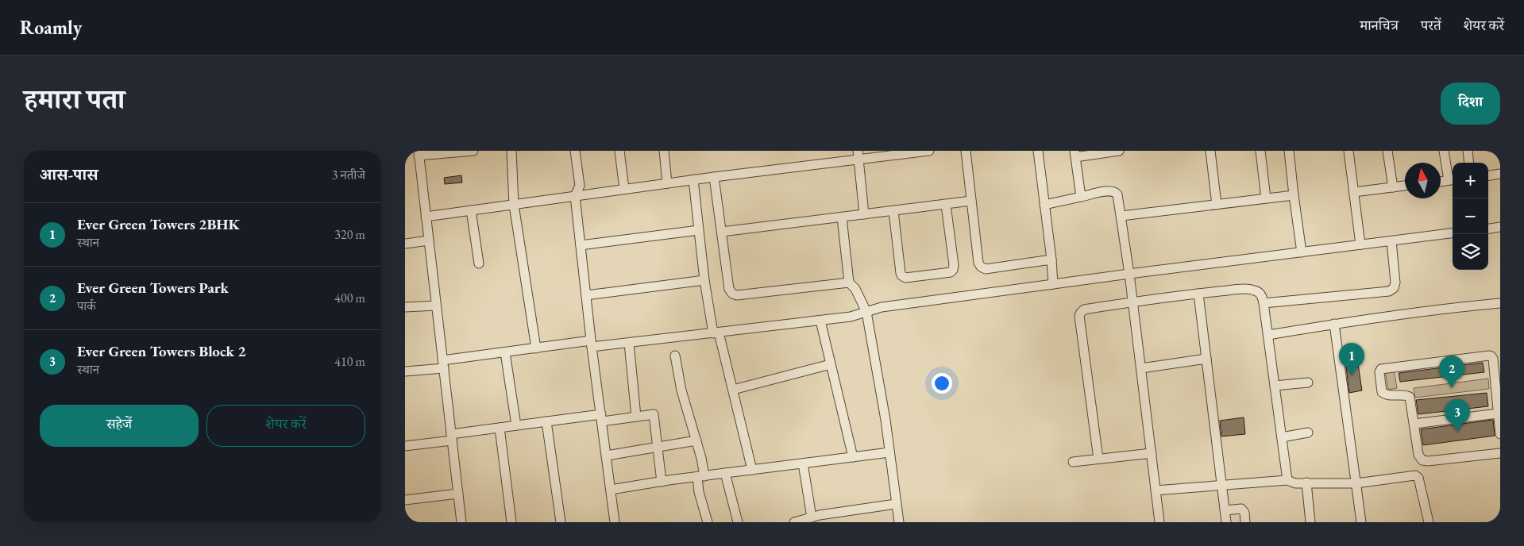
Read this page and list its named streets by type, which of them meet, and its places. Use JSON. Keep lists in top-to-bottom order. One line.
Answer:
{"north":"top","page":{"header":"Roamly","nav":["मानचित्र","परतें","शेयर करें"],"title":"हमारा पता","buttons":["दिशा",["सहेजें","शेयर करें"]],"heading":["आस-पास","3 नतीजे"],"map_buttons":["+","−"],"list":[{"mark":"1","name":"Ever Green Towers 2BHK","note":"स्थान","value":"320 m"},{"mark":"2","name":"Ever Green Towers Park","note":"पार्क","value":"400 m"},{"mark":"3","name":"Ever Green Towers Block 2","note":"स्थान","value":"410 m"}],"pins":["1","2","3"]}}
